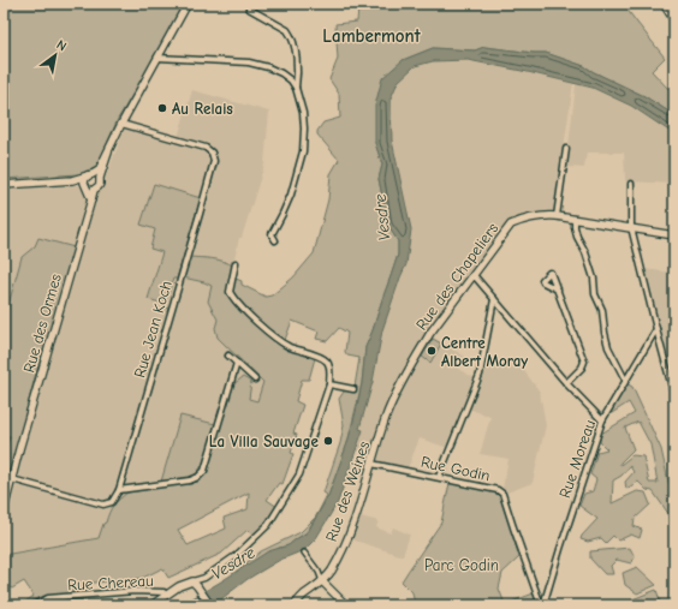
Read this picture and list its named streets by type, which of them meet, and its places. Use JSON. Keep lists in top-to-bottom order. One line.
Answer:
{"streets":{"street":["Rue des Chapeliers","Rue des Ormes","Rue Jean Koch","Rue Moreau","Rue Godin","Rue des Weines","Rue Chereau"]},"crossings":[["Rue des Chapeliers","Rue des Weines"],["Rue Moreau","Rue Godin"],["Rue Godin","Rue des Weines"]],"districts":["Lambermont"],"water":["Vesdre"],"parks":["Parc Godin"],"places":["Au Relais","Centre Albert Moray","La Villa Sauvage"],"north":"top right"}
